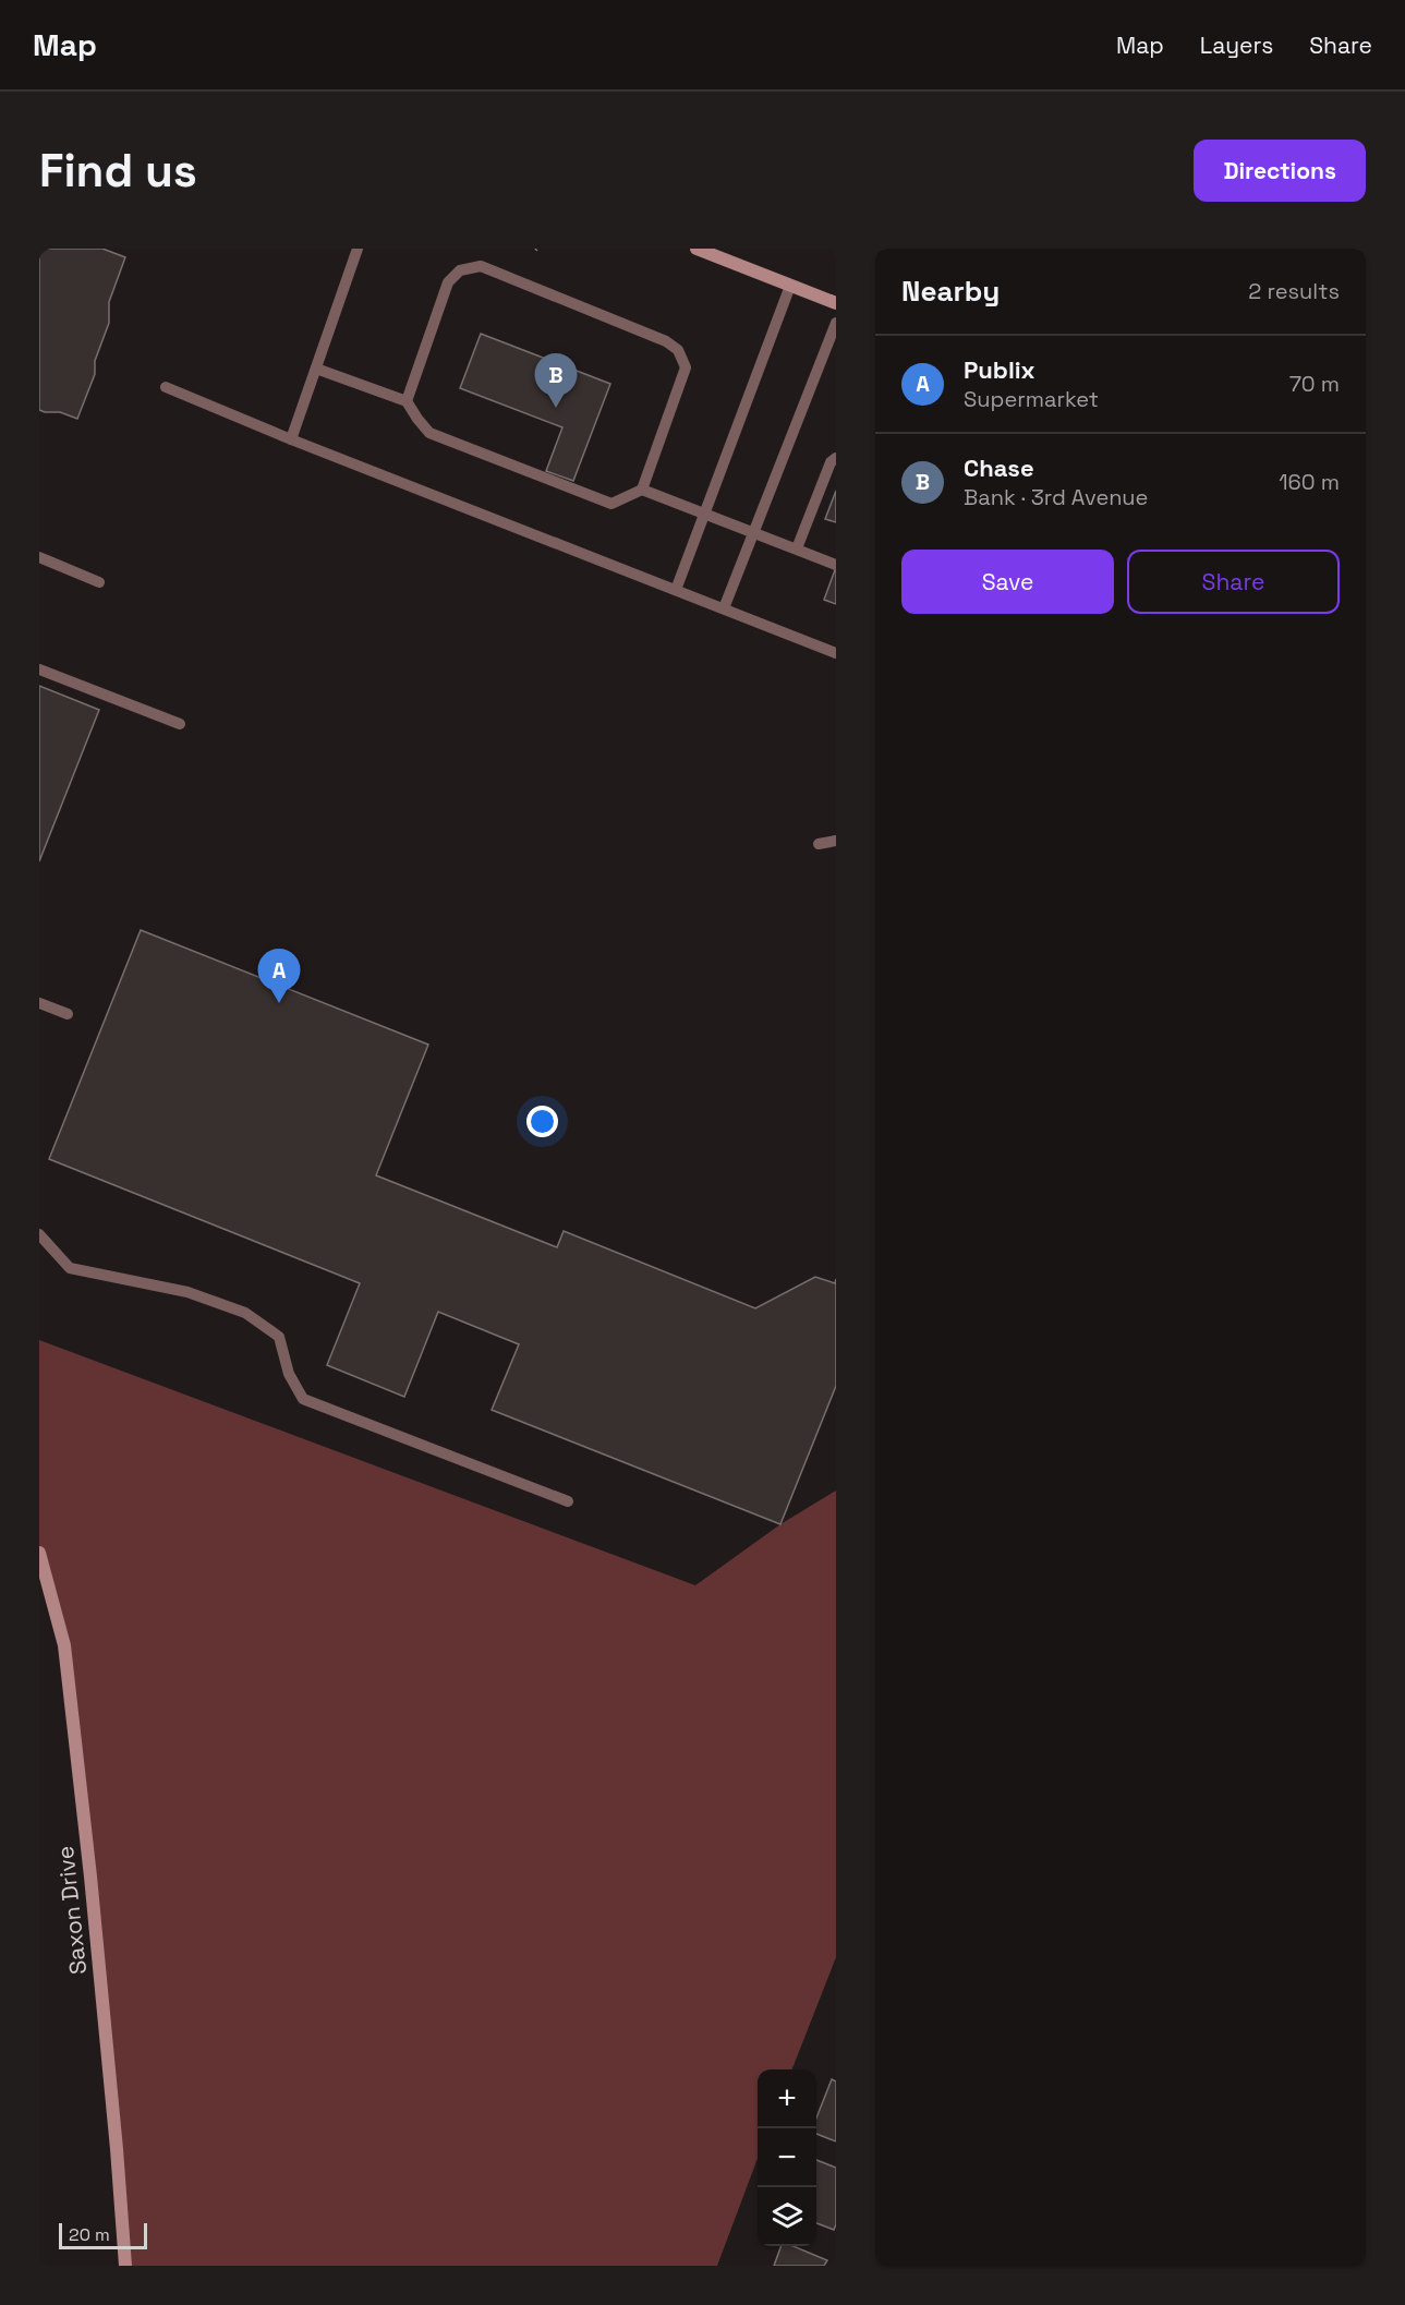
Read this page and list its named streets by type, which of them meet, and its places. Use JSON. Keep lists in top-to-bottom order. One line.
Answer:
{"streets":{"street":["Saxon Drive"]},"scale_bar":"20 m","page":{"header":"Map","nav":["Map","Layers","Share"],"buttons":["Directions",["Save","Share"]],"title":"Find us","heading":["Nearby","2 results"],"list":[{"mark":"A","name":"Publix","note":"Supermarket","value":"70 m"},{"mark":"B","name":"Chase","note":"Bank · 3rd Avenue","value":"160 m"}],"pins":["B","A"],"map_buttons":["+","−"],"scale":"20 m"}}
